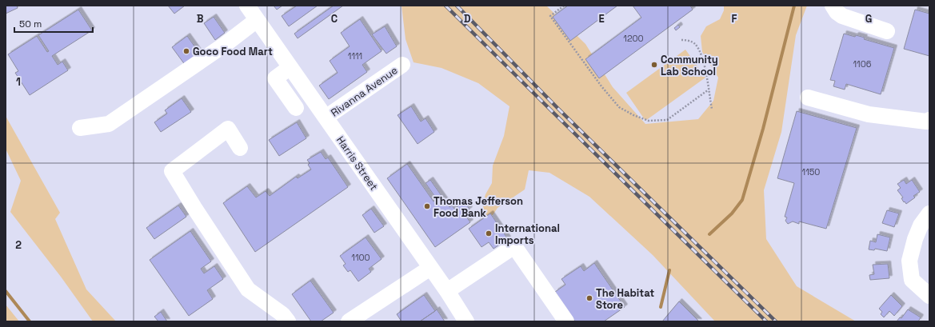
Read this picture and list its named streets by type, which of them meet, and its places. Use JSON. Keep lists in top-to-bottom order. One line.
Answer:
{"streets":{"street":["Rivanna Avenue","Harris Street"]},"crossings":[["Rivanna Avenue","Harris Street"]],"places":["Goco Food Mart","Community Lab School","Thomas Jefferson Food Bank","International Imports","The Habitat Store"],"house_numbers":["1200","1111","1106","1150","1100"],"scale_bar":"50 m","grid":{"columns":["B","C","D","E","F","G"],"rows":["1","2"]}}
